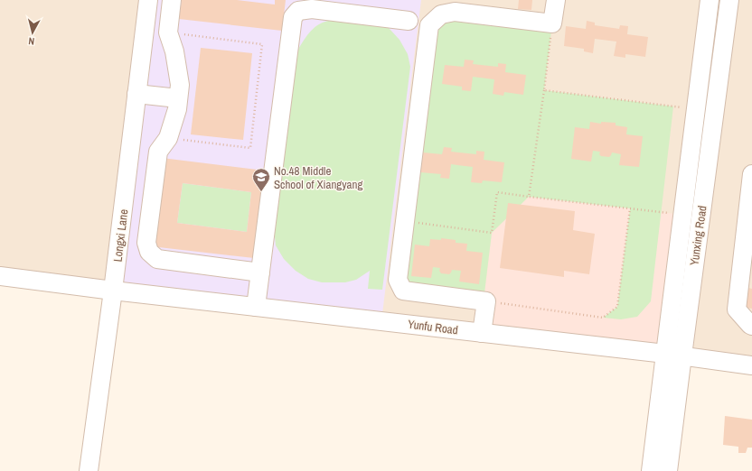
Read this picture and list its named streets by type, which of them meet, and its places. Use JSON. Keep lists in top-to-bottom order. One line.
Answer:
{"streets":{"street":["Longxi Lane","Yunxing Road","Yunfu Road"]},"crossings":[["Longxi Lane","Yunfu Road"],["Yunxing Road","Yunfu Road"]],"places":{"school or university":["No.48 Middle School of Xiangyang"]},"north":"bottom"}
